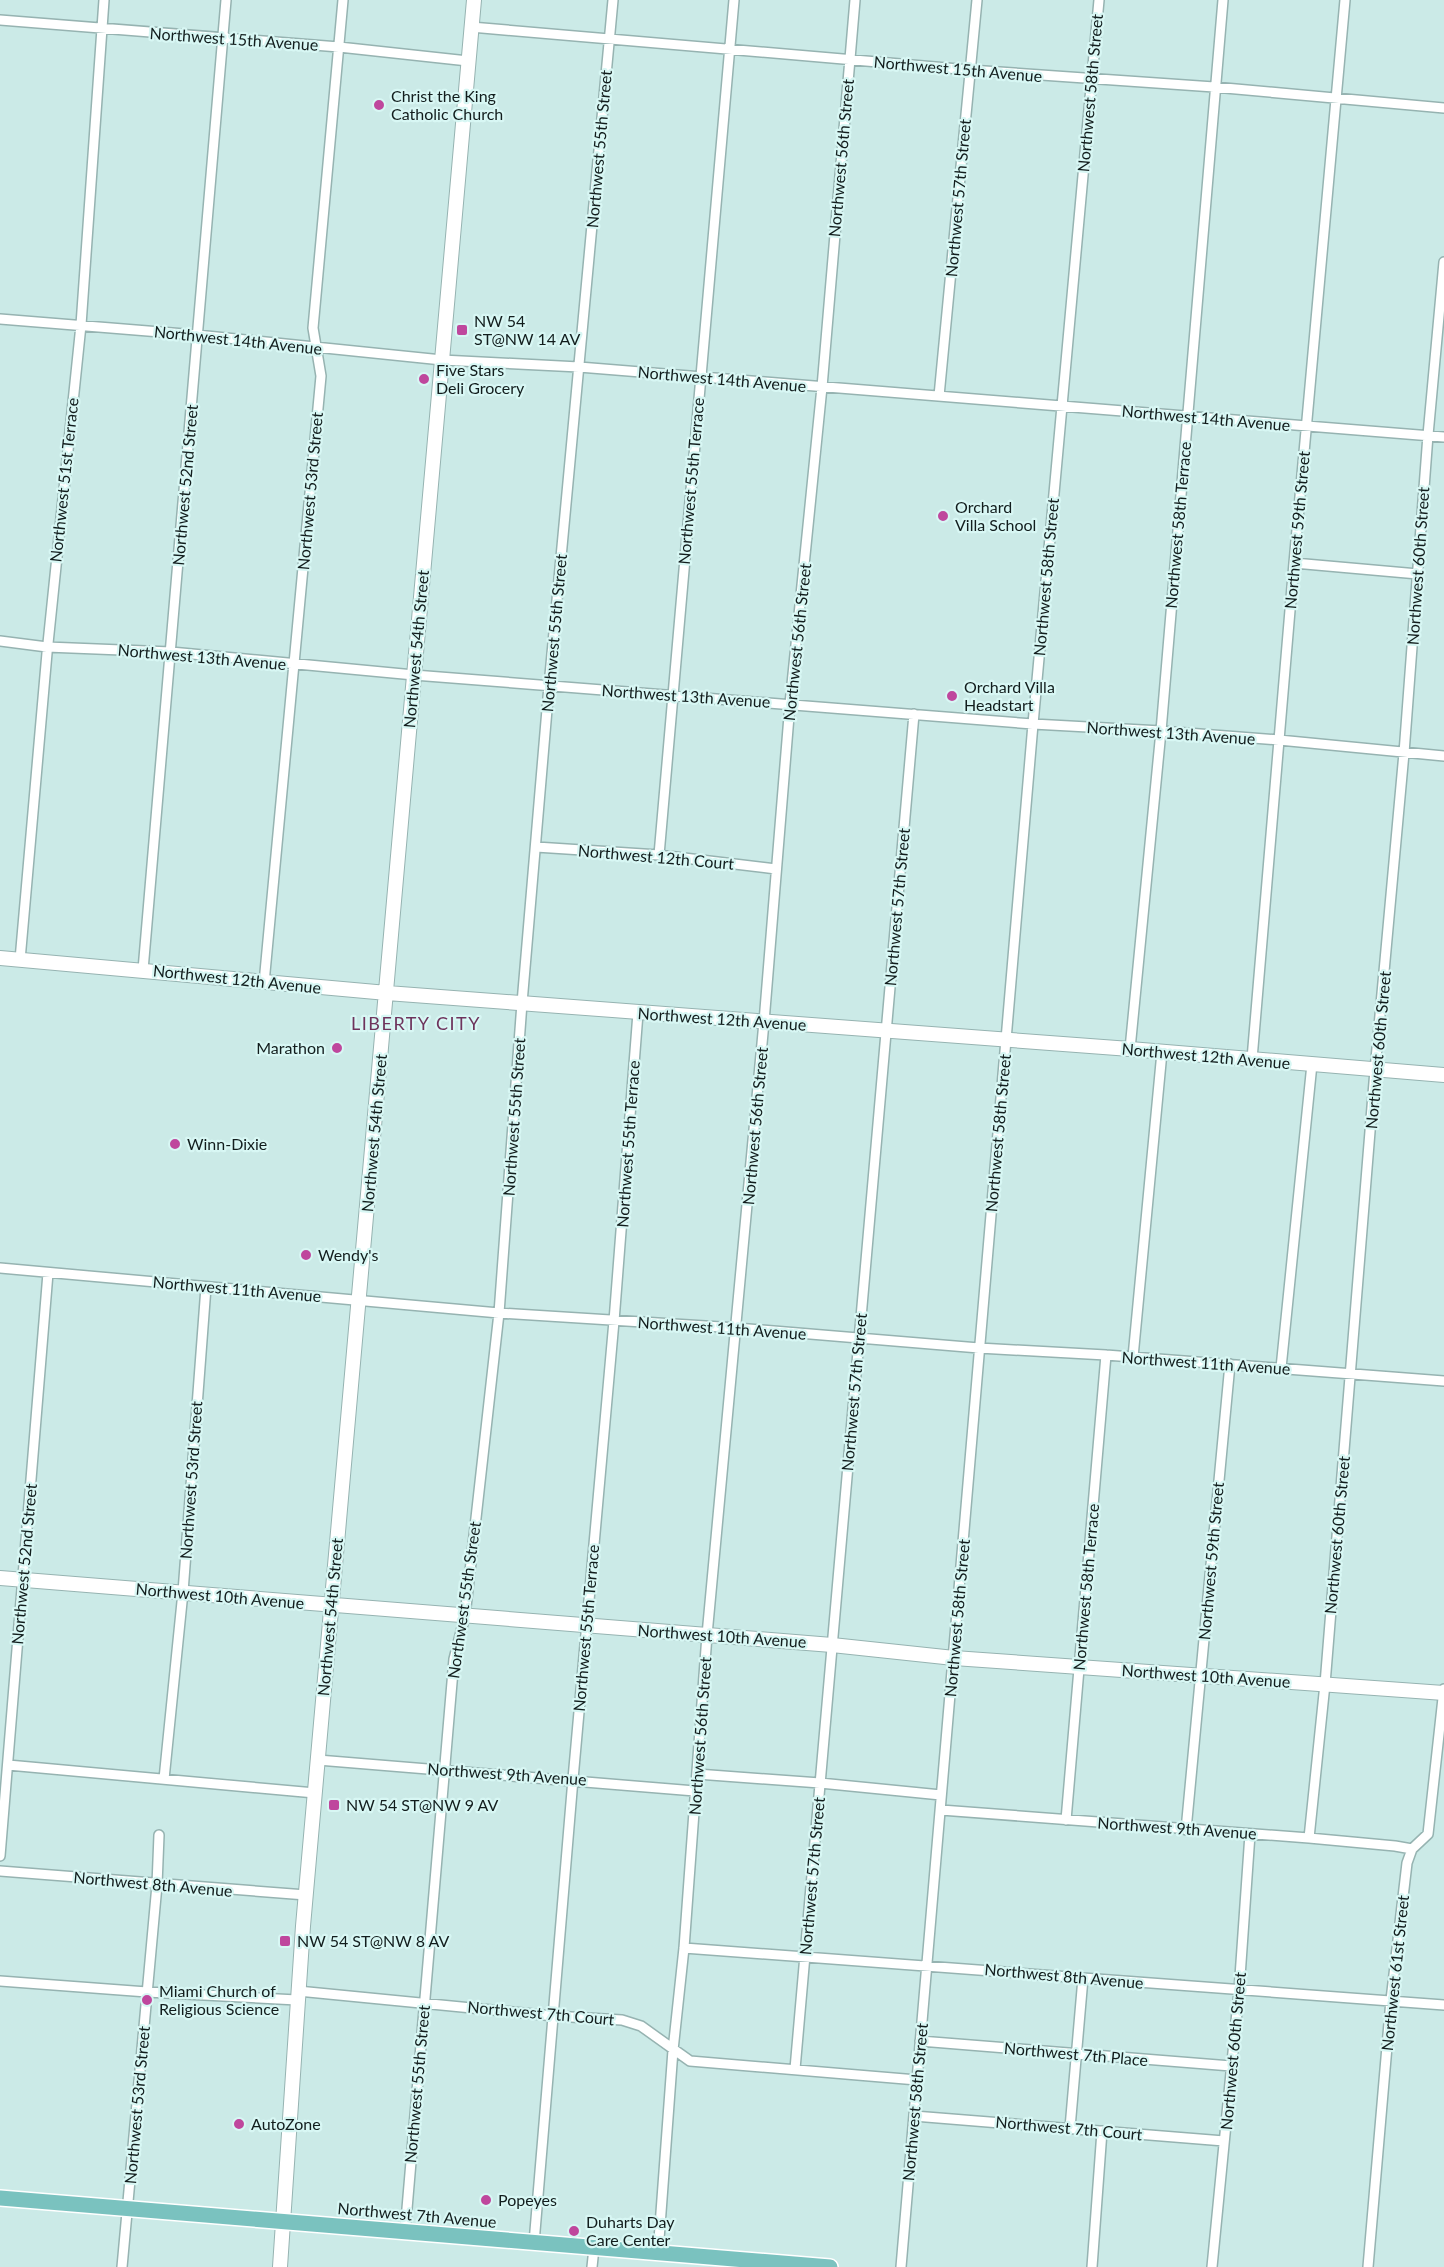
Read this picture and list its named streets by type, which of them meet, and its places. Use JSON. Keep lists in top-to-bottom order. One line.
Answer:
{"streets":{"main road":["Northwest 54th Street","Northwest 12th Avenue","Northwest 10th Avenue","Northwest 7th Avenue"],"street":["Northwest 15th Avenue","Northwest 58th Street","Northwest 55th Street","Northwest 56th Street","Northwest 57th Street","Northwest 14th Avenue","Northwest 51st Terrace","Northwest 55th Terrace","Northwest 52nd Street","Northwest 53rd Street","Northwest 58th Terrace","Northwest 59th Street","Northwest 60th Street","Northwest 13th Avenue","Northwest 12th Court","Northwest 11th Avenue","Northwest 9th Avenue","Northwest 8th Avenue","Northwest 61st Street","Northwest 7th Court","Northwest 7th Place"]},"crossings":[["Northwest 15th Avenue","Northwest 58th Street"],["Northwest 15th Avenue","Northwest 55th Street"],["Northwest 15th Avenue","Northwest 56th Street"],["Northwest 15th Avenue","Northwest 57th Street"],["Northwest 15th Avenue","Northwest 51st Terrace"],["Northwest 15th Avenue","Northwest 55th Terrace"],["Northwest 15th Avenue","Northwest 52nd Street"],["Northwest 15th Avenue","Northwest 53rd Street"],["Northwest 15th Avenue","Northwest 58th Terrace"],["Northwest 15th Avenue","Northwest 59th Street"],["Northwest 15th Avenue","Northwest 54th Street"],["Northwest 58th Street","Northwest 14th Avenue"],["Northwest 58th Street","Northwest 13th Avenue"],["Northwest 58th Street","Northwest 12th Avenue"],["Northwest 58th Street","Northwest 11th Avenue"],["Northwest 58th Street","Northwest 10th Avenue"],["Northwest 58th Street","Northwest 9th Avenue"],["Northwest 58th Street","Northwest 8th Avenue"],["Northwest 58th Street","Northwest 7th Court"],["Northwest 58th Street","Northwest 7th Place"],["Northwest 55th Street","Northwest 14th Avenue"],["Northwest 55th Street","Northwest 13th Avenue"],["Northwest 55th Street","Northwest 12th Court"],["Northwest 55th Street","Northwest 12th Avenue"],["Northwest 55th Street","Northwest 11th Avenue"],["Northwest 55th Street","Northwest 10th Avenue"],["Northwest 55th Street","Northwest 9th Avenue"],["Northwest 55th Street","Northwest 7th Court"],["Northwest 55th Street","Northwest 7th Avenue"],["Northwest 56th Street","Northwest 14th Avenue"],["Northwest 56th Street","Northwest 13th Avenue"],["Northwest 56th Street","Northwest 12th Court"],["Northwest 56th Street","Northwest 12th Avenue"],["Northwest 56th Street","Northwest 11th Avenue"],["Northwest 56th Street","Northwest 10th Avenue"],["Northwest 56th Street","Northwest 9th Avenue"],["Northwest 56th Street","Northwest 8th Avenue"],["Northwest 56th Street","Northwest 7th Court"],["Northwest 56th Street","Northwest 7th Avenue"],["Northwest 57th Street","Northwest 14th Avenue"],["Northwest 57th Street","Northwest 13th Avenue"],["Northwest 57th Street","Northwest 12th Avenue"],["Northwest 57th Street","Northwest 11th Avenue"],["Northwest 57th Street","Northwest 10th Avenue"],["Northwest 57th Street","Northwest 8th Avenue"],["Northwest 57th Street","Northwest 7th Court"],["Northwest 14th Avenue","Northwest 51st Terrace"],["Northwest 14th Avenue","Northwest 55th Terrace"],["Northwest 14th Avenue","Northwest 52nd Street"],["Northwest 14th Avenue","Northwest 53rd Street"],["Northwest 14th Avenue","Northwest 58th Terrace"],["Northwest 14th Avenue","Northwest 59th Street"],["Northwest 14th Avenue","Northwest 60th Street"],["Northwest 14th Avenue","Northwest 54th Street"],["Northwest 51st Terrace","Northwest 13th Avenue"],["Northwest 51st Terrace","Northwest 12th Avenue"],["Northwest 55th Terrace","Northwest 13th Avenue"],["Northwest 55th Terrace","Northwest 12th Court"],["Northwest 55th Terrace","Northwest 12th Avenue"],["Northwest 55th Terrace","Northwest 11th Avenue"],["Northwest 55th Terrace","Northwest 10th Avenue"],["Northwest 55th Terrace","Northwest 9th Avenue"],["Northwest 55th Terrace","Northwest 7th Court"],["Northwest 55th Terrace","Northwest 7th Avenue"],["Northwest 52nd Street","Northwest 13th Avenue"],["Northwest 52nd Street","Northwest 12th Avenue"],["Northwest 52nd Street","Northwest 11th Avenue"],["Northwest 52nd Street","Northwest 10th Avenue"],["Northwest 53rd Street","Northwest 13th Avenue"],["Northwest 53rd Street","Northwest 12th Avenue"],["Northwest 53rd Street","Northwest 11th Avenue"],["Northwest 53rd Street","Northwest 10th Avenue"],["Northwest 53rd Street","Northwest 8th Avenue"],["Northwest 53rd Street","Northwest 7th Court"],["Northwest 53rd Street","Northwest 7th Avenue"],["Northwest 58th Terrace","Northwest 13th Avenue"],["Northwest 58th Terrace","Northwest 12th Avenue"],["Northwest 58th Terrace","Northwest 11th Avenue"],["Northwest 58th Terrace","Northwest 10th Avenue"],["Northwest 58th Terrace","Northwest 9th Avenue"],["Northwest 59th Street","Northwest 13th Avenue"],["Northwest 59th Street","Northwest 12th Avenue"],["Northwest 59th Street","Northwest 11th Avenue"],["Northwest 59th Street","Northwest 10th Avenue"],["Northwest 59th Street","Northwest 9th Avenue"],["Northwest 60th Street","Northwest 13th Avenue"],["Northwest 60th Street","Northwest 12th Avenue"],["Northwest 60th Street","Northwest 11th Avenue"],["Northwest 60th Street","Northwest 10th Avenue"],["Northwest 60th Street","Northwest 9th Avenue"],["Northwest 60th Street","Northwest 8th Avenue"],["Northwest 60th Street","Northwest 7th Court"],["Northwest 60th Street","Northwest 7th Place"],["Northwest 54th Street","Northwest 13th Avenue"],["Northwest 54th Street","Northwest 12th Avenue"],["Northwest 54th Street","Northwest 11th Avenue"],["Northwest 54th Street","Northwest 10th Avenue"],["Northwest 54th Street","Northwest 9th Avenue"],["Northwest 54th Street","Northwest 8th Avenue"],["Northwest 54th Street","Northwest 7th Court"],["Northwest 54th Street","Northwest 7th Avenue"],["Northwest 10th Avenue","Northwest 61st Street"],["Northwest 9th Avenue","Northwest 61st Street"],["Northwest 8th Avenue","Northwest 61st Street"]],"districts":["LIBERTY CITY"],"places":{"other":["Christ the King Catholic Church","Five Stars Deli Grocery","Orchard Villa School","Orchard Villa Headstart","Marathon","Winn-Dixie","Wendy's","Miami Church of Religious Science","AutoZone","Popeyes","Duharts Day Care Center"],"transit":["NW 54 ST@NW 14 AV","NW 54 ST@NW 9 AV","NW 54 ST@NW 8 AV"]}}
